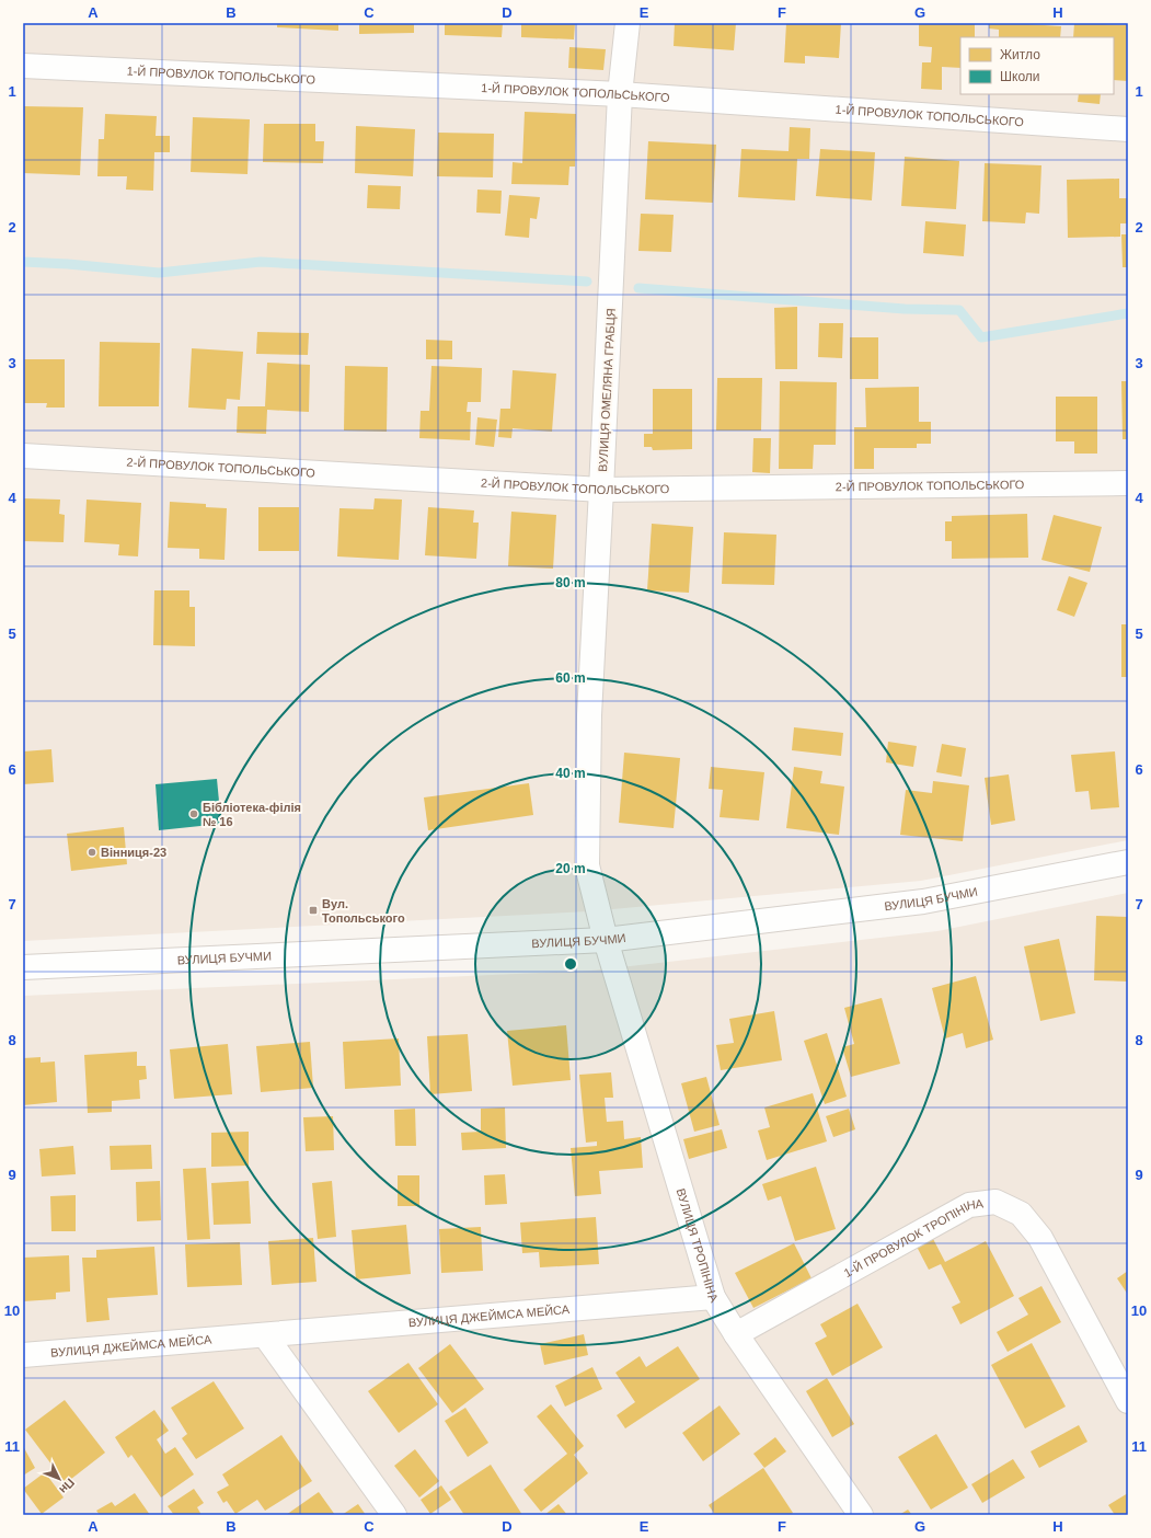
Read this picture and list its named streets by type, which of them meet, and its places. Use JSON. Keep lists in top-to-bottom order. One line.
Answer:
{"streets":{"street":["1-Й ПРОВУЛОК ТОПОЛЬСЬКОГО","ВУЛИЦЯ ОМЕЛЯНА ГРАБЦЯ","2-Й ПРОВУЛОК ТОПОЛЬСЬКОГО","ВУЛИЦЯ БУЧМИ","1-Й ПРОВУЛОК ТРОПІНІНА","ВУЛИЦЯ ТРОПІНІНА","ВУЛИЦЯ ДЖЕЙМСА МЕЙСА"]},"crossings":[["1-Й ПРОВУЛОК ТОПОЛЬСЬКОГО","ВУЛИЦЯ ОМЕЛЯНА ГРАБЦЯ"],["ВУЛИЦЯ ОМЕЛЯНА ГРАБЦЯ","2-Й ПРОВУЛОК ТОПОЛЬСЬКОГО"],["ВУЛИЦЯ ОМЕЛЯНА ГРАБЦЯ","ВУЛИЦЯ БУЧМИ"],["ВУЛИЦЯ ОМЕЛЯНА ГРАБЦЯ","ВУЛИЦЯ ТРОПІНІНА"],["ВУЛИЦЯ БУЧМИ","ВУЛИЦЯ ТРОПІНІНА"],["1-Й ПРОВУЛОК ТРОПІНІНА","ВУЛИЦЯ ТРОПІНІНА"],["ВУЛИЦЯ ТРОПІНІНА","ВУЛИЦЯ ДЖЕЙМСА МЕЙСА"]],"places":{"other":["Бібліотека-філія № 16","Вінниця-23"],"transit":["Вул. Топольського"]},"legend":["Житло","Школи"],"north":"bottom right","grid":{"columns":["A","B","C","D","E","F","G","H"],"rows":["1","2","3","4","5","6","7","8","9","10","11"]},"rings":["80 m","60 m","40 m","20 m"]}
